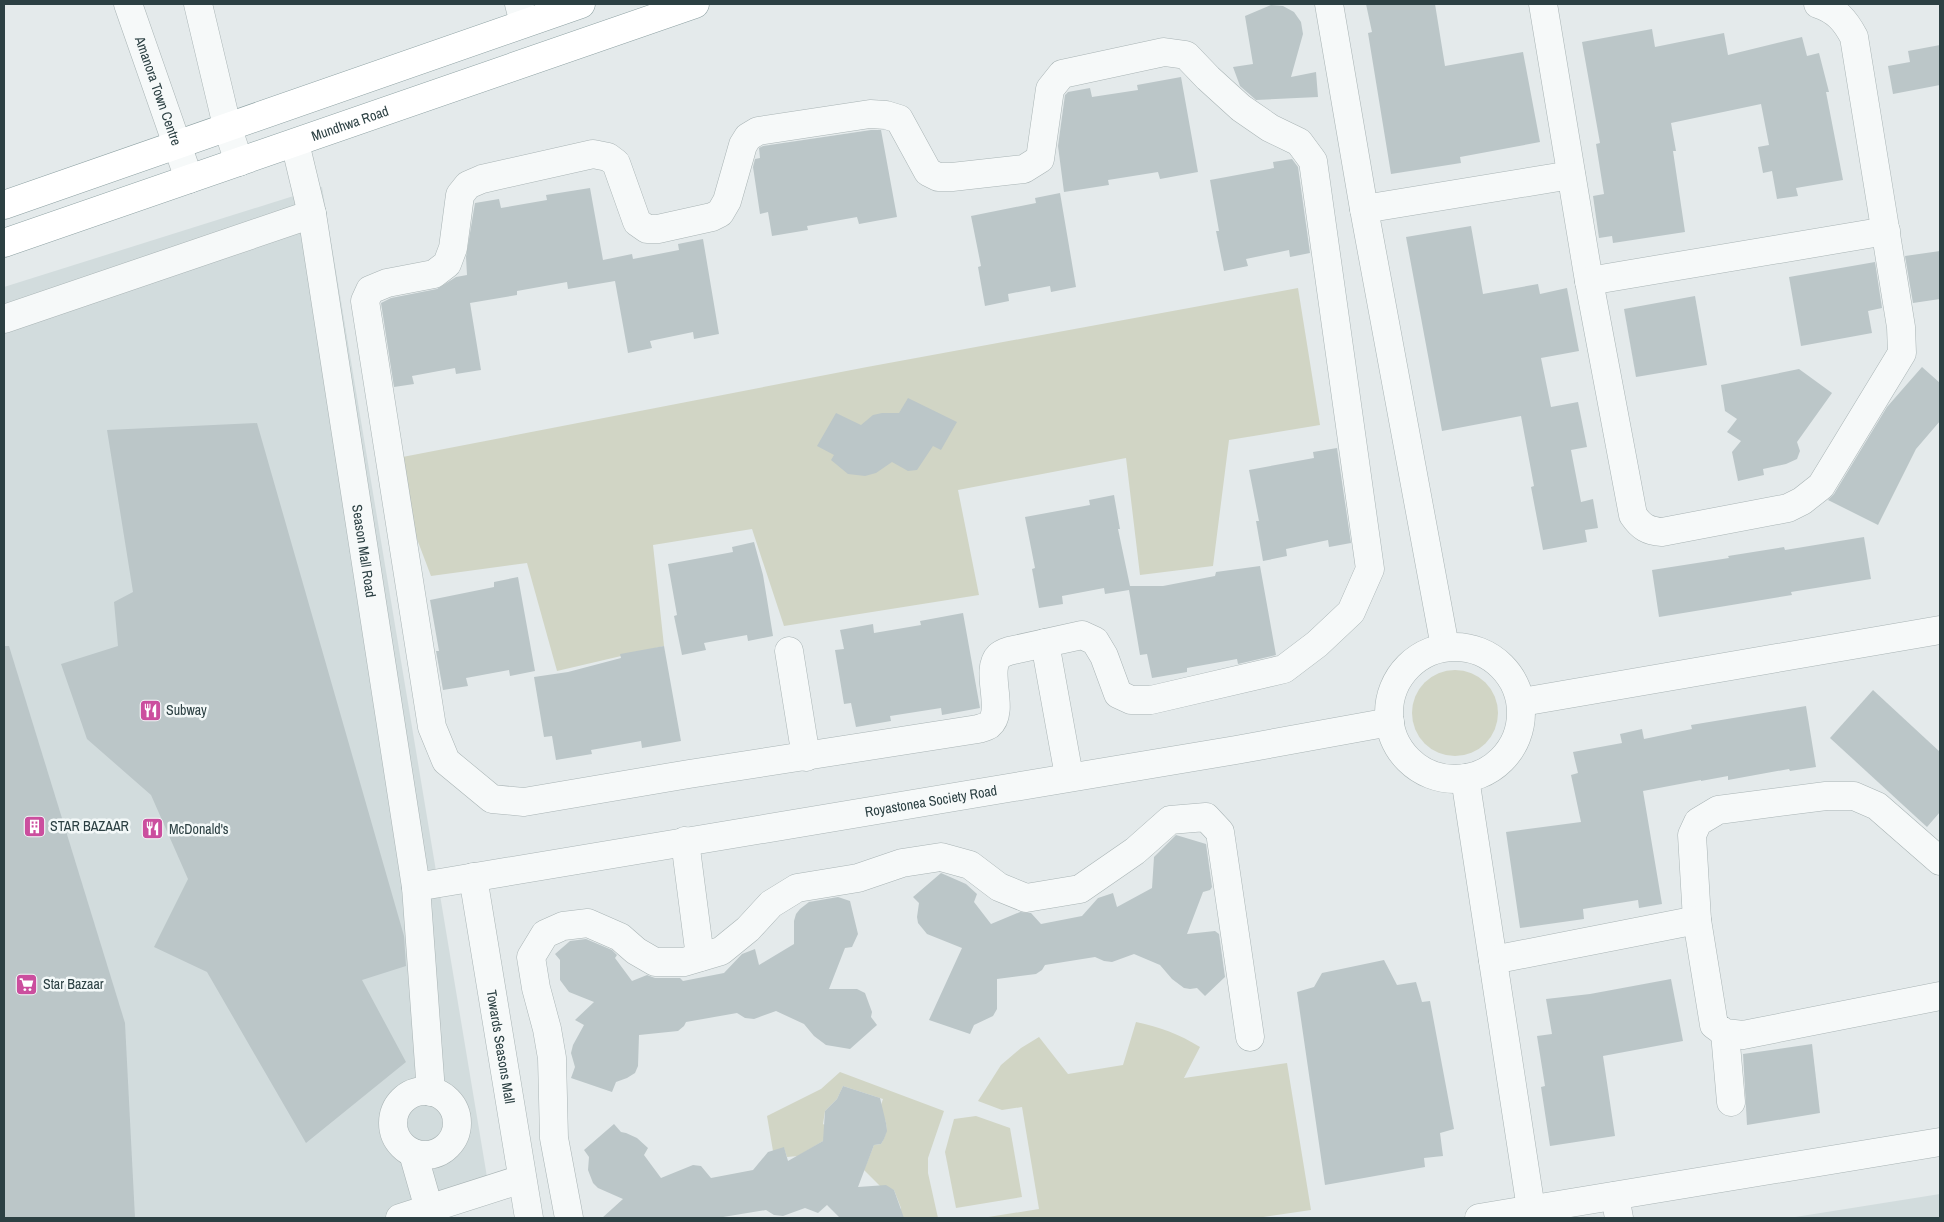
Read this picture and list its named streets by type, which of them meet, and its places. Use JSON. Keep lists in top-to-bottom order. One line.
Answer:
{"streets":{"highway":["Mundhwa Road"],"street":["Amanora Town Centre","Season Mall Road","Royastonea Society Road","Towards Seasons Mall"]},"crossings":[["Amanora Town Centre","Mundhwa Road"],["Mundhwa Road","Season Mall Road"],["Season Mall Road","Royastonea Society Road"],["Royastonea Society Road","Towards Seasons Mall"]],"places":{"restaurant":["Subway","McDonald's"],"building":["STAR BAZAAR"],"supermarket":["Star Bazaar"]}}
